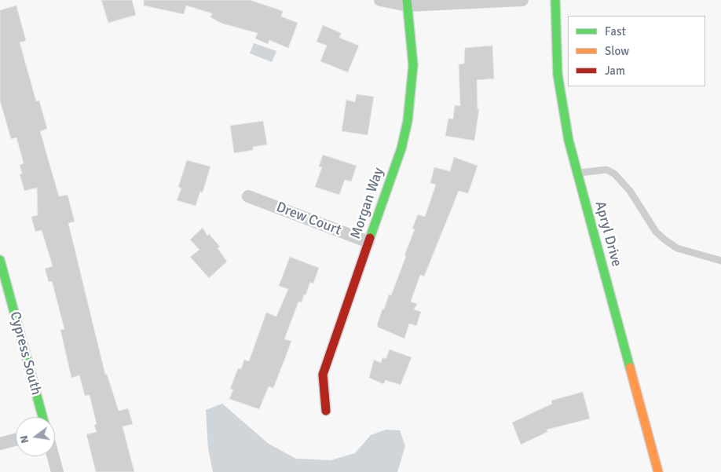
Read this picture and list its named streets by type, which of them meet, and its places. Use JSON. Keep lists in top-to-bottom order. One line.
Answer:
{"streets":{"street":["Morgan Way","Drew Court","Apryl Drive","Cypress South"]},"crossings":[["Morgan Way","Drew Court"]],"legend":["Fast","Slow","Jam"],"north":"left"}
